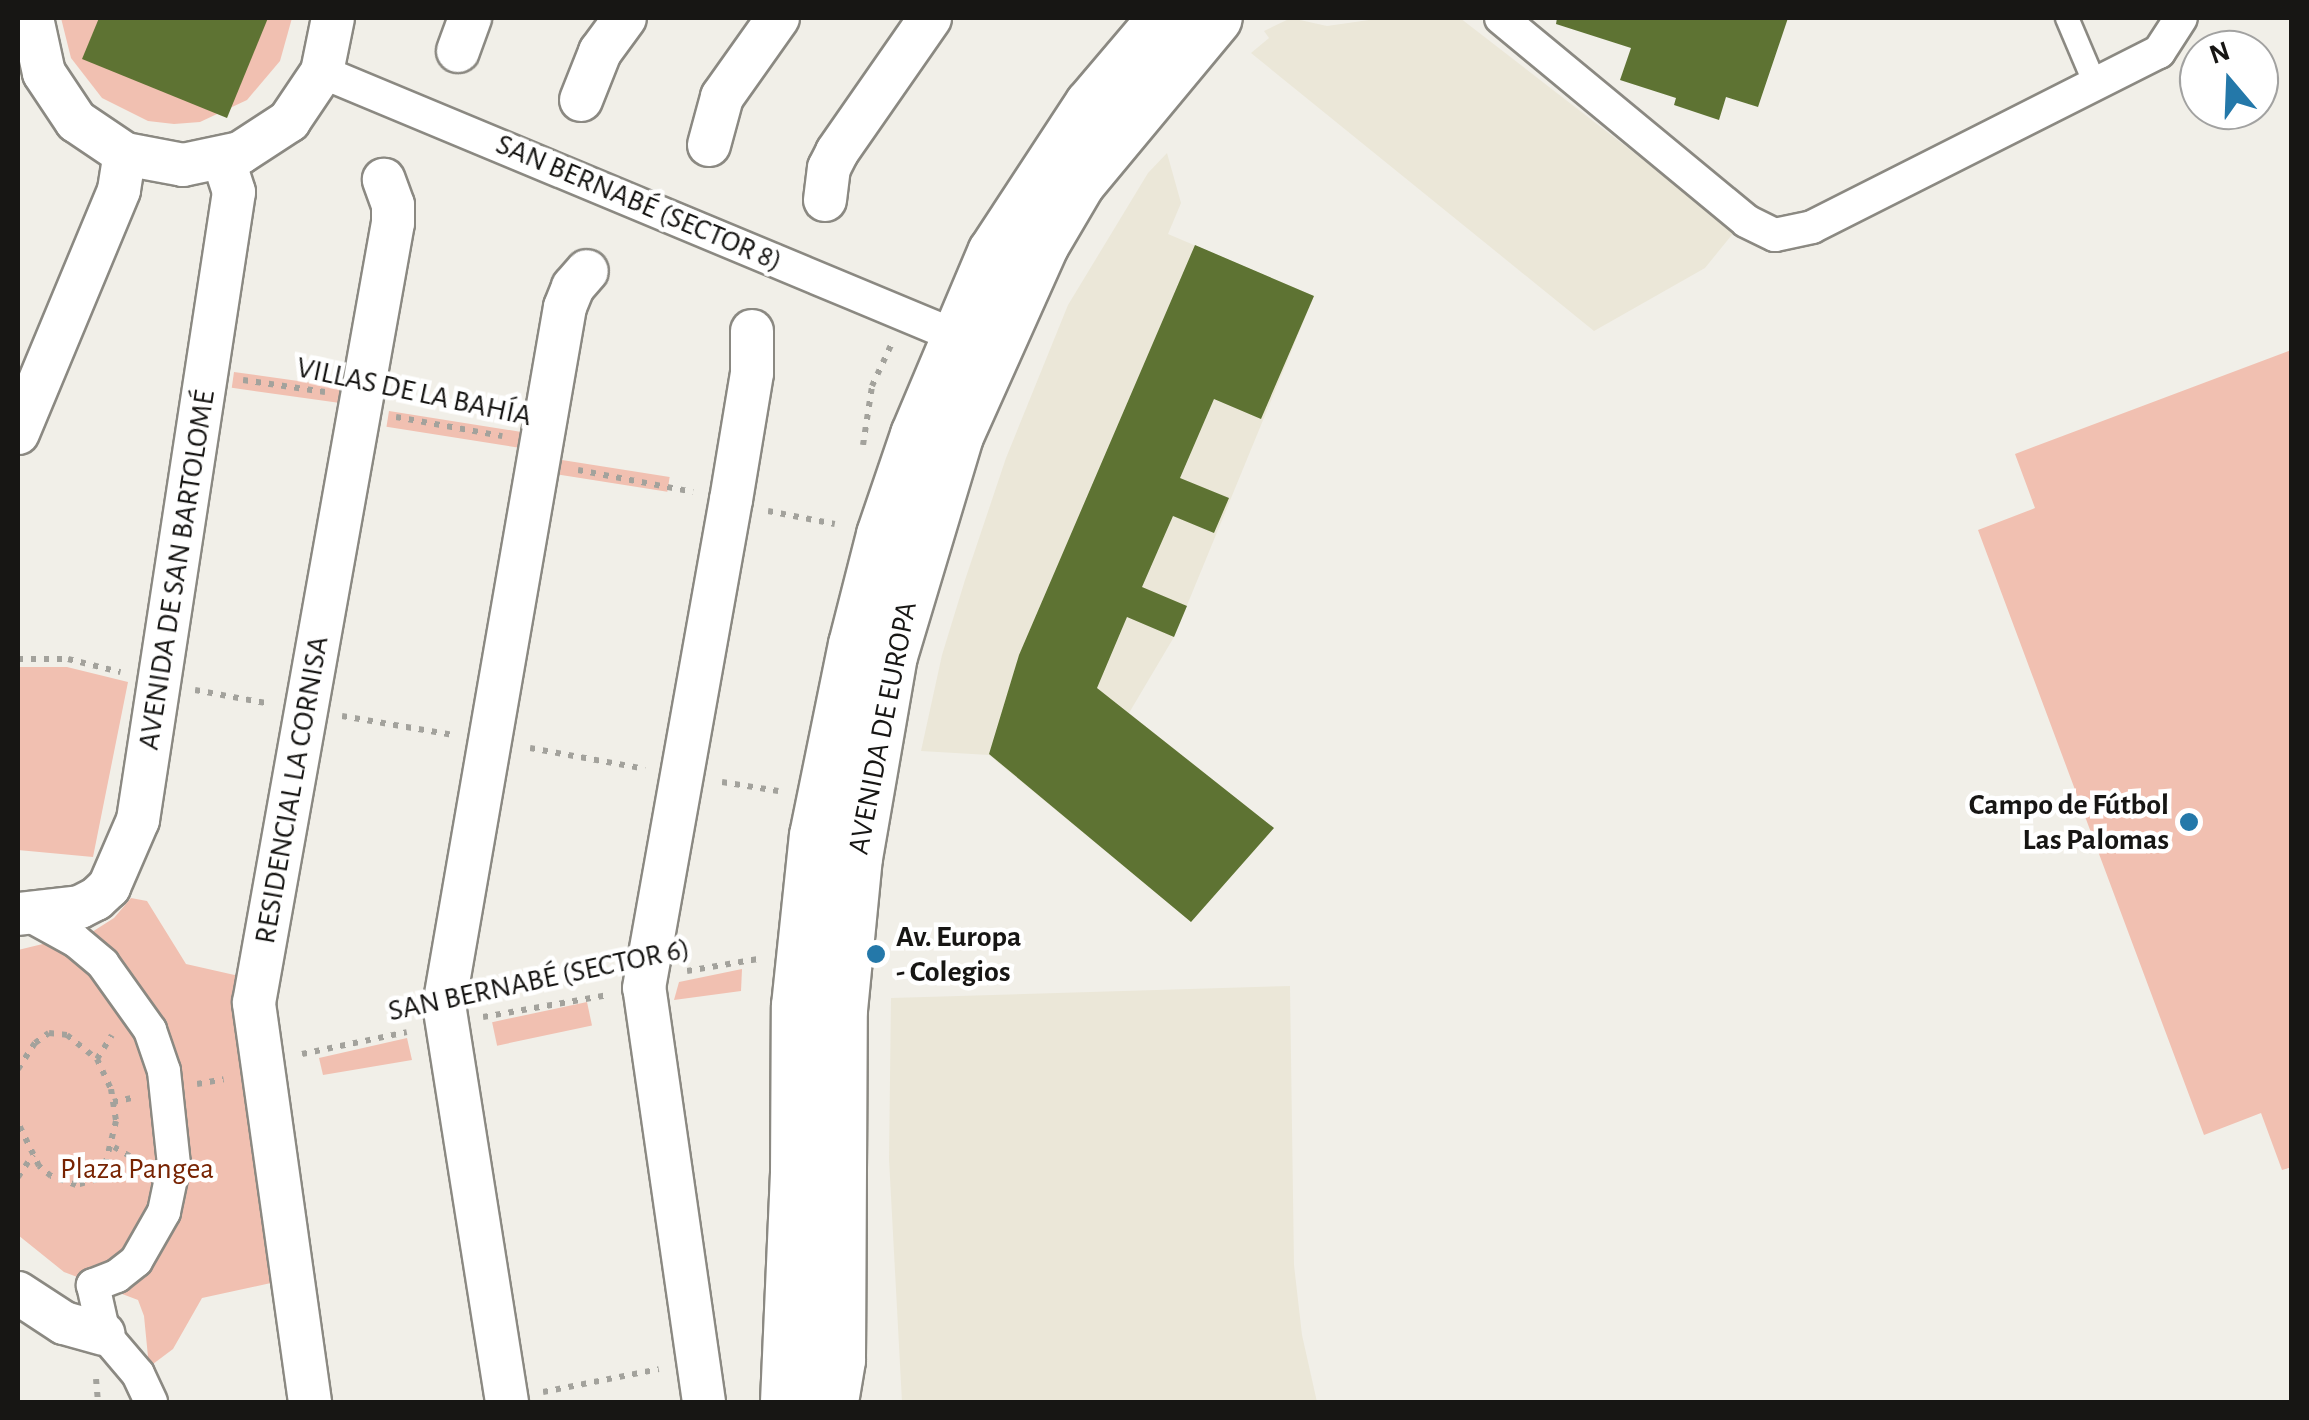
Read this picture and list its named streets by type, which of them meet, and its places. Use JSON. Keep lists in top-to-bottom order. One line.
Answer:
{"streets":{"street":["SAN BERNABÉ (SECTOR 8)","AVENIDA DE SAN BARTOLOMÉ","AVENIDA DE EUROPA","RESIDENCIAL LA CORNISA"],"path":["VILLAS DE LA BAHÍA","SAN BERNABÉ (SECTOR 6)"]},"crossings":[["SAN BERNABÉ (SECTOR 8)","AVENIDA DE EUROPA"],["VILLAS DE LA BAHÍA","AVENIDA DE SAN BARTOLOMÉ"],["VILLAS DE LA BAHÍA","RESIDENCIAL LA CORNISA"],["RESIDENCIAL LA CORNISA","SAN BERNABÉ (SECTOR 6)"]],"parks":["Plaza Pangea"],"places":["Campo de Fútbol Las Palomas","Av. Europa - Colegios"],"north":"top"}
